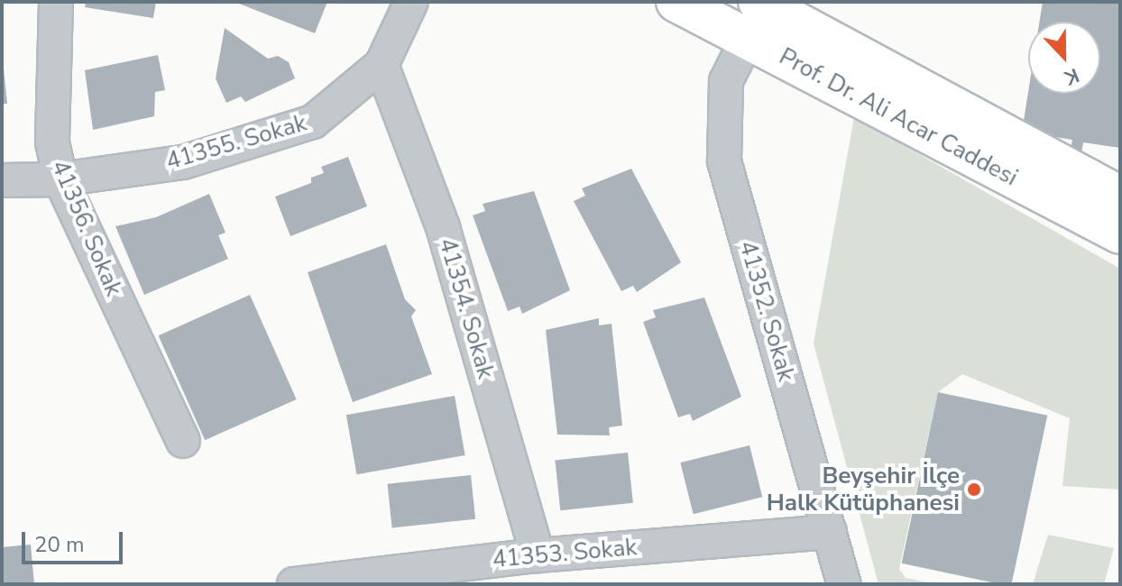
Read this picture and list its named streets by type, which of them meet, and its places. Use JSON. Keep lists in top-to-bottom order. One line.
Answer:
{"streets":{"main road":["Prof. Dr. Ali Acar Caddesi"],"street":["41355. Sokak","41356. Sokak","41354. Sokak","41352. Sokak","41353. Sokak"]},"crossings":[["Prof. Dr. Ali Acar Caddesi","41352. Sokak"],["41355. Sokak","41356. Sokak"],["41355. Sokak","41354. Sokak"],["41354. Sokak","41353. Sokak"],["41352. Sokak","41353. Sokak"]],"places":["Beyşehir İlçe Halk Kütüphanesi"],"scale_bar":"20 m","north":"bottom"}
